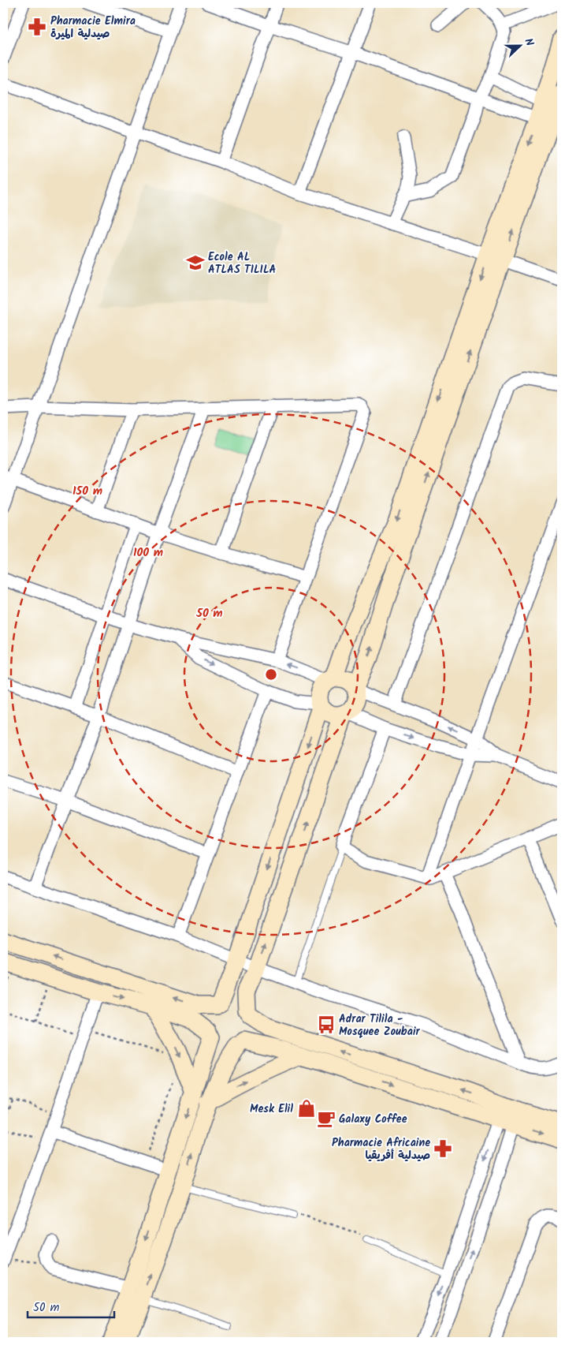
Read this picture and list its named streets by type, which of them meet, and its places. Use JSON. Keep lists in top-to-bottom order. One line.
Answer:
{"places":{"pharmacy":["Pharmacie Elmira صيدلية الميرة","Pharmacie Africaine صيدلية أفريقيا"],"school or university":["Ecole AL ATLAS TILILA"],"bus stop":["Adrar Tilila - Mosquee Zoubair"],"shop":["Mesk Elil"],"cafe":["Galaxy Coffee"]},"scale_bar":"50 m","north":"right","rings":["150 m","100 m","50 m"]}
